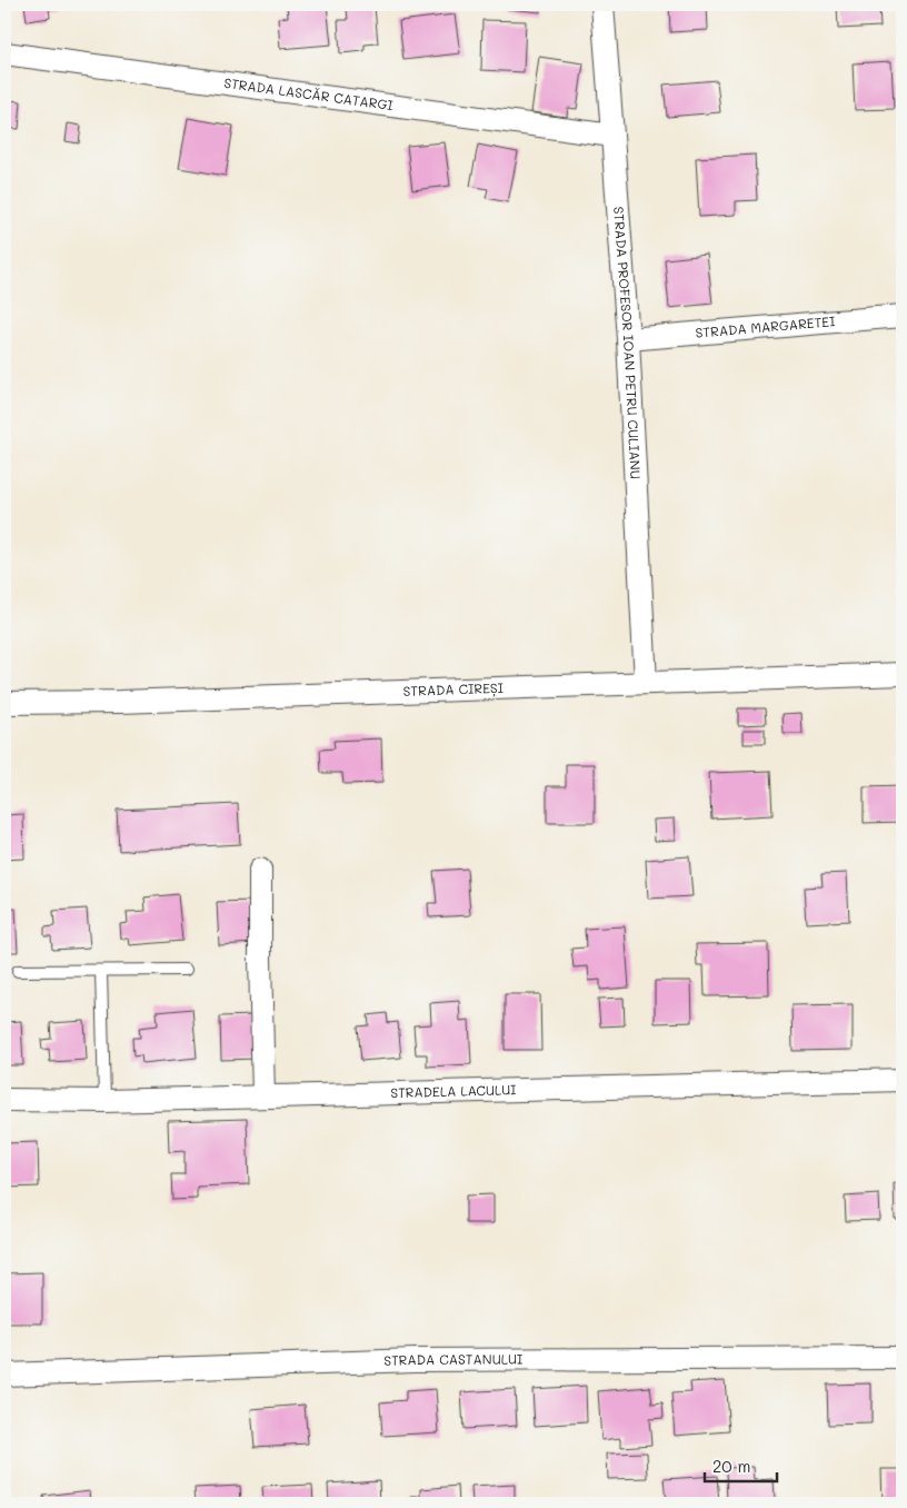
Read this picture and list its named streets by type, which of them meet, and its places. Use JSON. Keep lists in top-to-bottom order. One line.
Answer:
{"streets":{"street":["STRADA LASCĂR CATARGI","STRADA MARGARETEI","STRADA PROFESOR IOAN PETRU CULIANU","STRADA CIREȘI","STRADELA LACULUI","STRADA CASTANULUI"]},"crossings":[["STRADA LASCĂR CATARGI","STRADA PROFESOR IOAN PETRU CULIANU"],["STRADA MARGARETEI","STRADA PROFESOR IOAN PETRU CULIANU"],["STRADA PROFESOR IOAN PETRU CULIANU","STRADA CIREȘI"]],"scale_bar":"20 m"}
